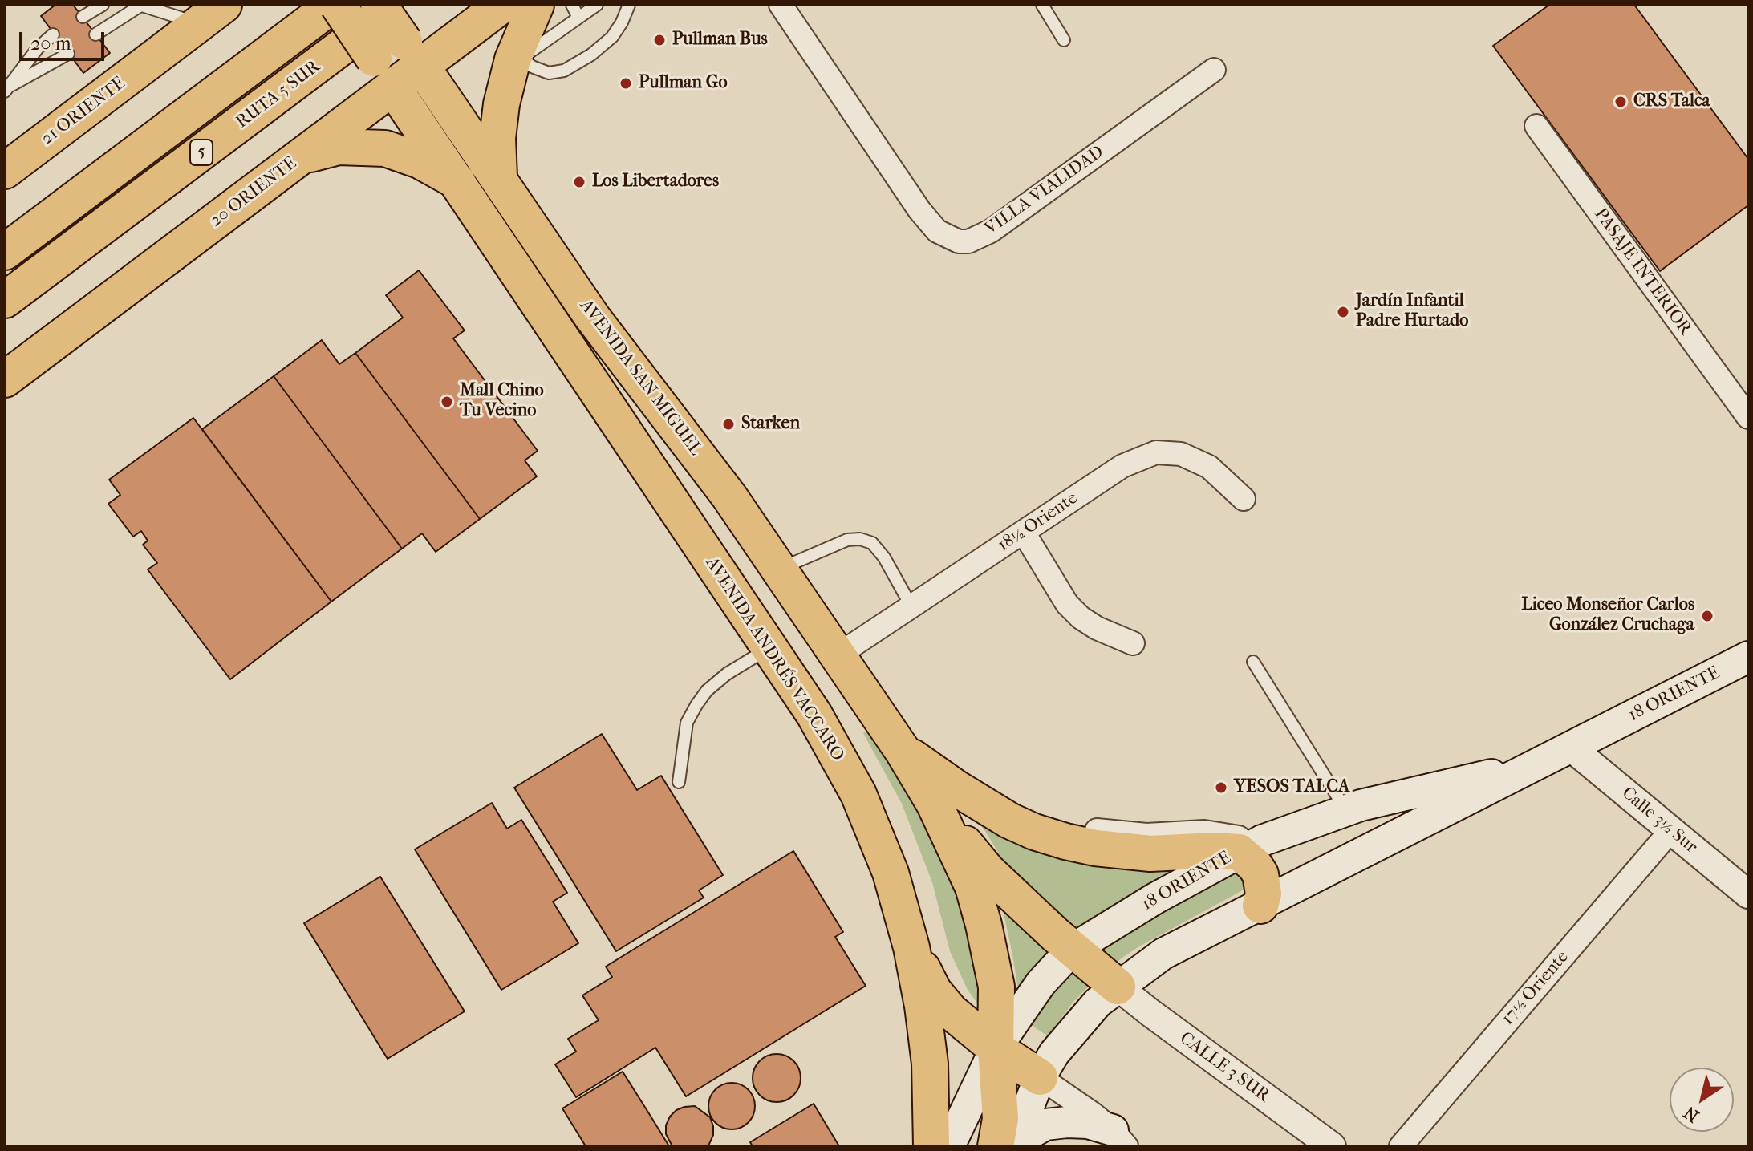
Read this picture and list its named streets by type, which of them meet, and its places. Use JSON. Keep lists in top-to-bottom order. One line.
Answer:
{"streets":{"main road":["RUTA 5 SUR","21 ORIENTE","5","20 ORIENTE","AVENIDA SAN MIGUEL","AVENIDA ANDRÉS VACCARO","18 ORIENTE"],"street":["VILLA VIALIDAD","PASAJE INTERIOR","18½ Oriente","Calle 3½ Sur","17½ Oriente","CALLE 3 SUR"]},"crossings":[["20 ORIENTE","AVENIDA SAN MIGUEL"],["AVENIDA SAN MIGUEL","18½ Oriente"],["18 ORIENTE","Calle 3½ Sur"],["18 ORIENTE","CALLE 3 SUR"],["Calle 3½ Sur","17½ Oriente"]],"places":["Pullman Bus","Pullman Go","CRS Talca","Los Libertadores","Jardín Infantil Padre Hurtado","Mall Chino Tu Vecino","Starken","Liceo Monseñor Carlos González Cruchaga","YESOS TALCA"],"scale_bar":"20 m","north":"bottom left"}
